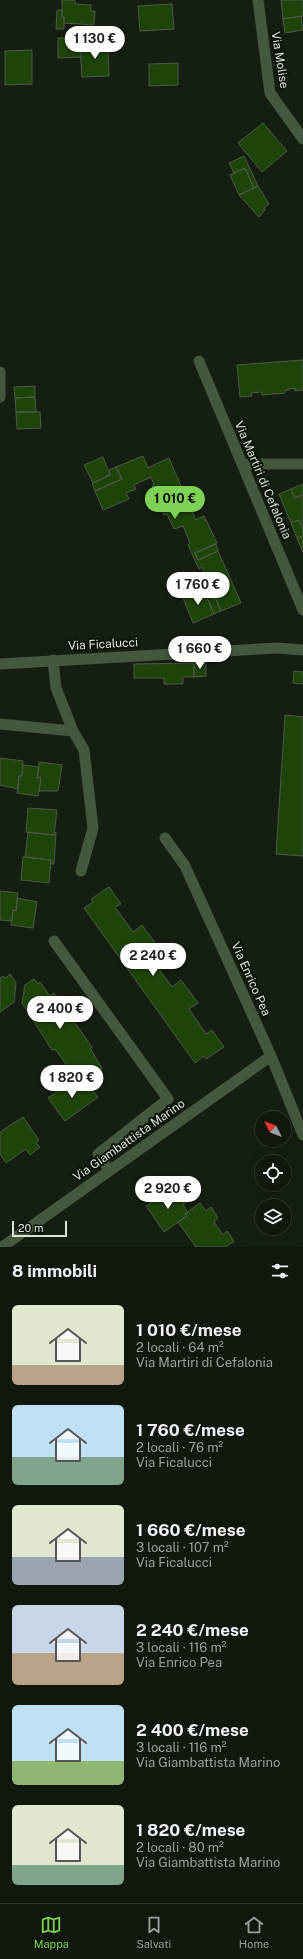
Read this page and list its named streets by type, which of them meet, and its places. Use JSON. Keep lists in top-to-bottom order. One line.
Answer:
{"streets":{"street":["Via Molise","Via Martiri di Cefalonia","Via Ficalucci","Via Enrico Pea","Via Giambattista Marino"]},"crossings":[["Via Enrico Pea","Via Giambattista Marino"]],"scale_bar":"20 m","north":"top left","page":{"price":["1 130 €","1 010 €","1 760 €","1 660 €","2 240 €","2 400 €","1 820 €","2 920 €"],"scale":"20 m","heading":"8 immobili","list":[{"name":"1 010 €/mese","note":"2 locali · 64 m² · Via Martiri di Cefalonia"},{"name":"1 760 €/mese","note":"2 locali · 76 m² · Via Ficalucci"},{"name":"1 660 €/mese","note":"3 locali · 107 m² · Via Ficalucci"},{"name":"2 240 €/mese","note":"3 locali · 116 m² · Via Enrico Pea"},{"name":"2 400 €/mese","note":"3 locali · 116 m² · Via Giambattista Marino"},{"name":"1 820 €/mese","note":"2 locali · 80 m² · Via Giambattista Marino"}],"tabs":["Mappa","Salvati","Home"]}}
